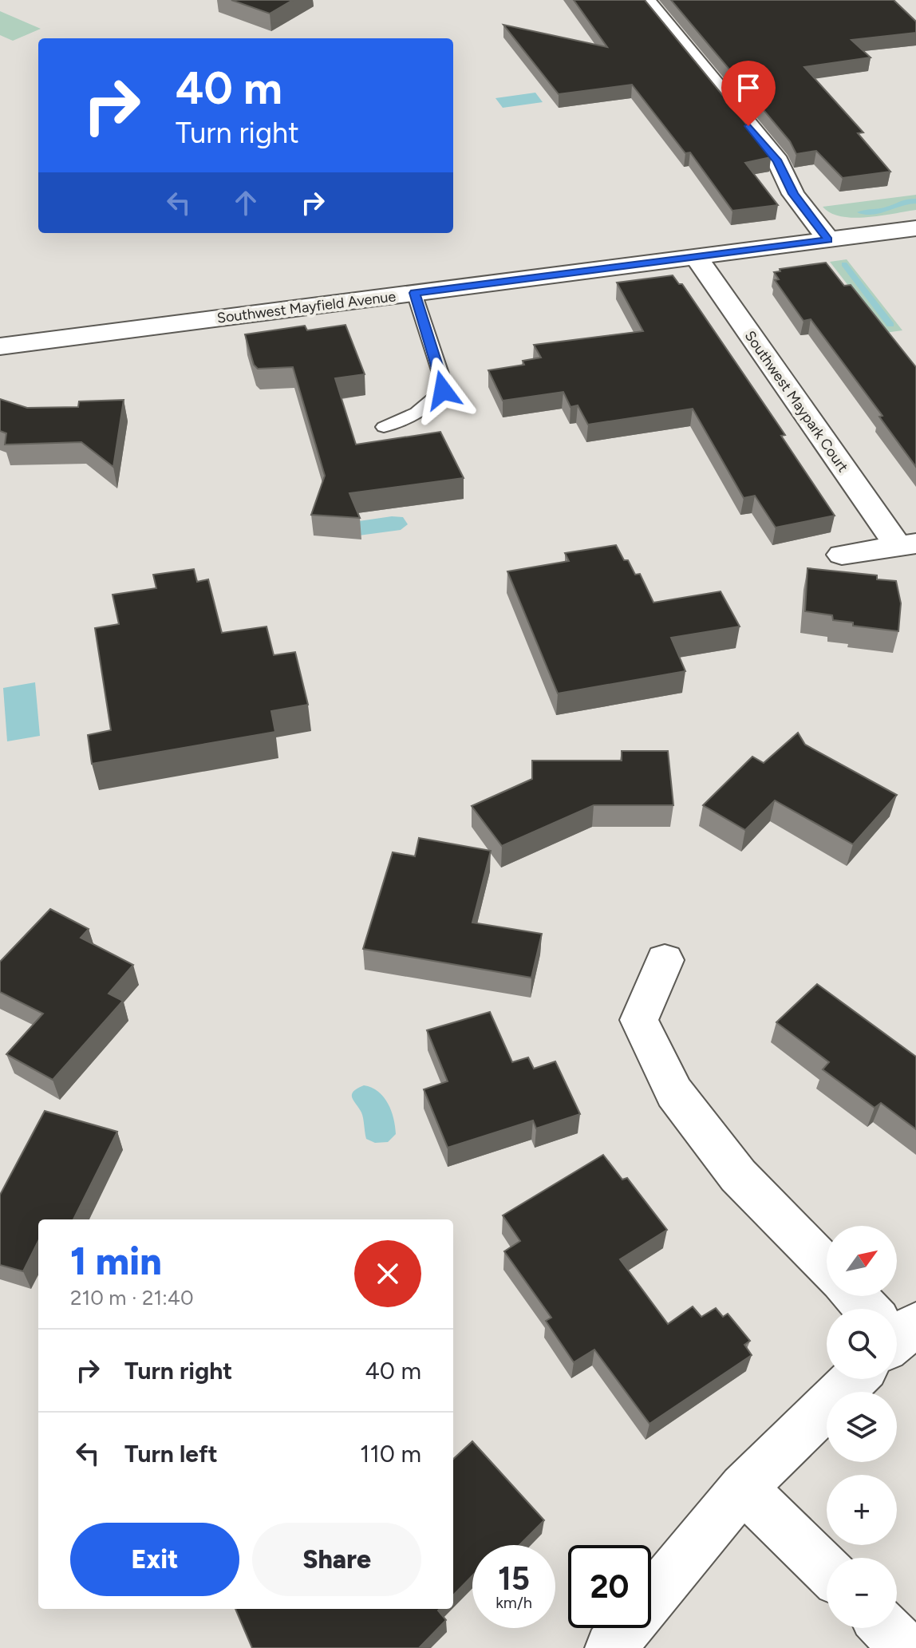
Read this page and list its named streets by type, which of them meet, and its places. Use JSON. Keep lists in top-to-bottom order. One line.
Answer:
{"streets":{"street":["Southwest Mayfield Avenue","Southwest Maypark Court"]},"crossings":[["Southwest Mayfield Avenue","Southwest Maypark Court"]],"north":"top right","page":{"turn":["40 m","Turn right"],"heading":["1 min","210 m · 21:40"],"map_buttons":["+","−"],"list":[{"name":"Turn right","value":"40 m"},{"name":"Turn left","value":"110 m"}],"buttons":["Exit","Share"],"speed":"15 km/h","limit":"20"}}
